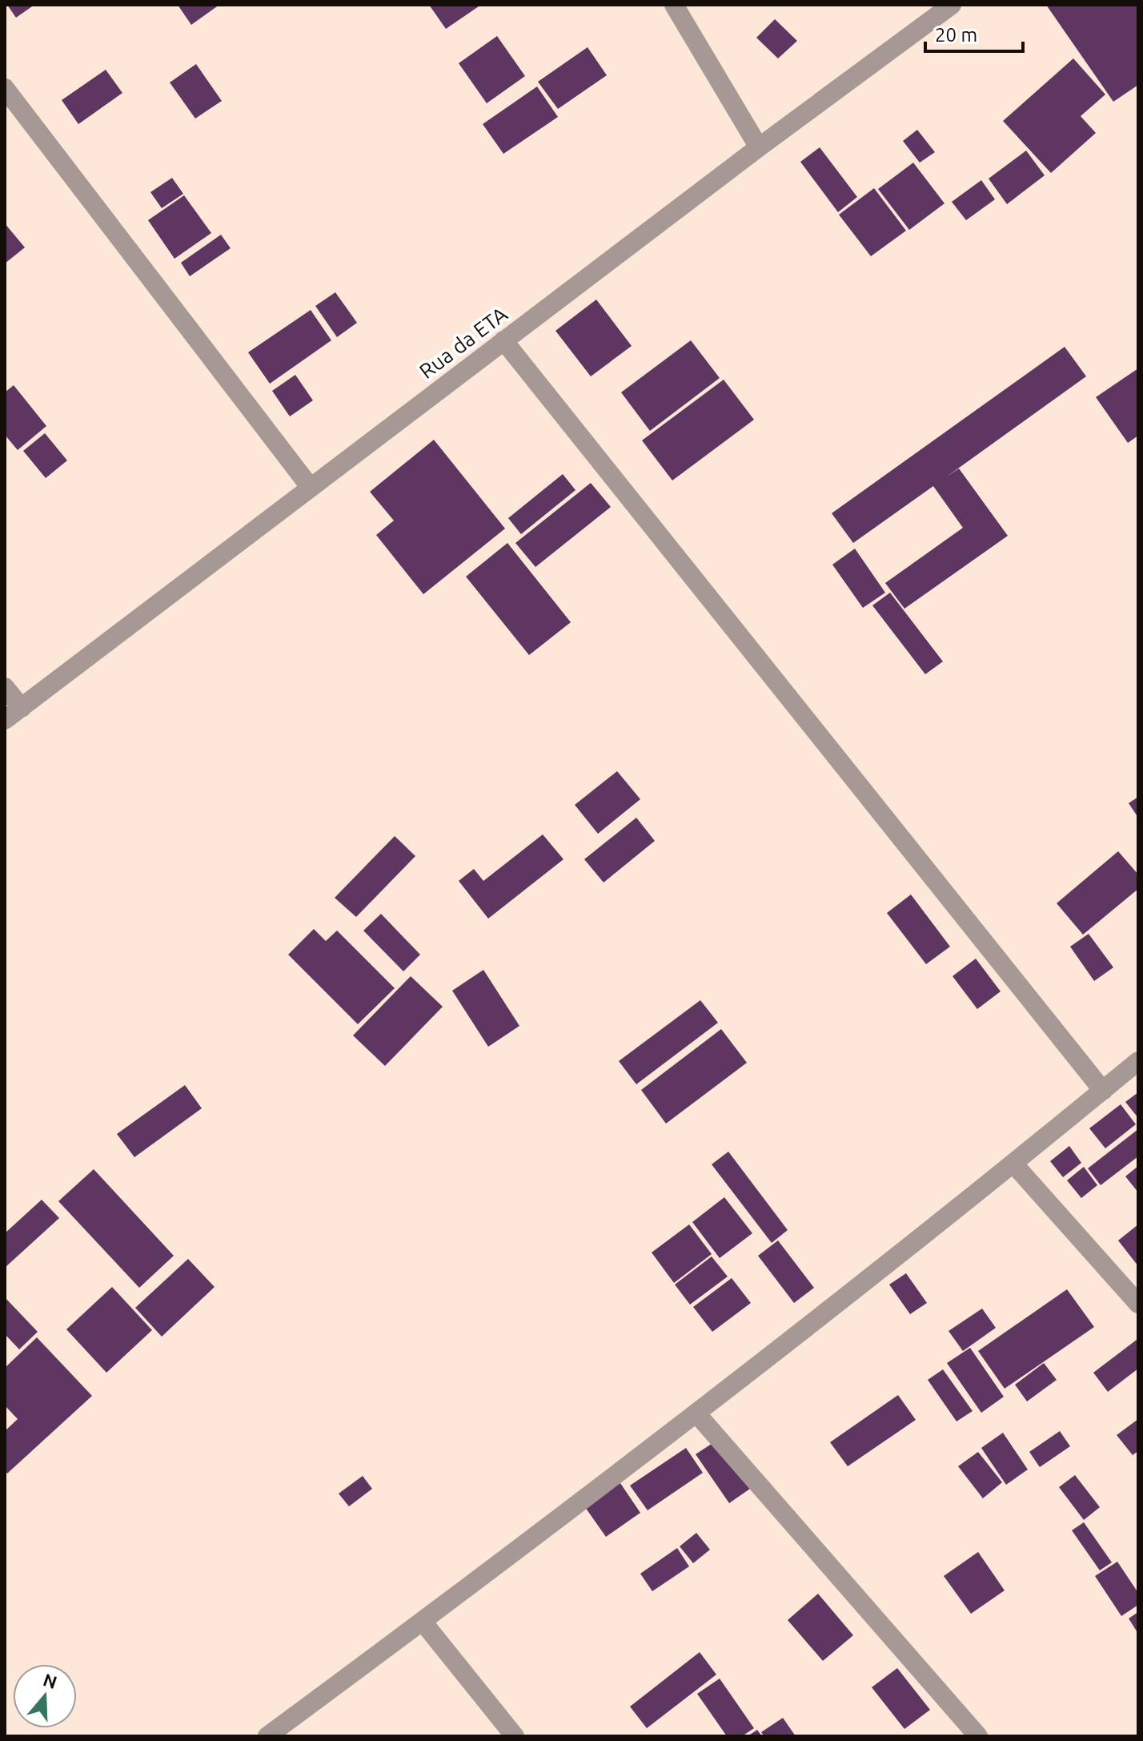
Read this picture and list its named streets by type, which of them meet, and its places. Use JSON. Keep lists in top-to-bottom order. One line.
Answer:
{"streets":{"street":["Rua da ETA"]},"scale_bar":"20 m","north":"top"}
